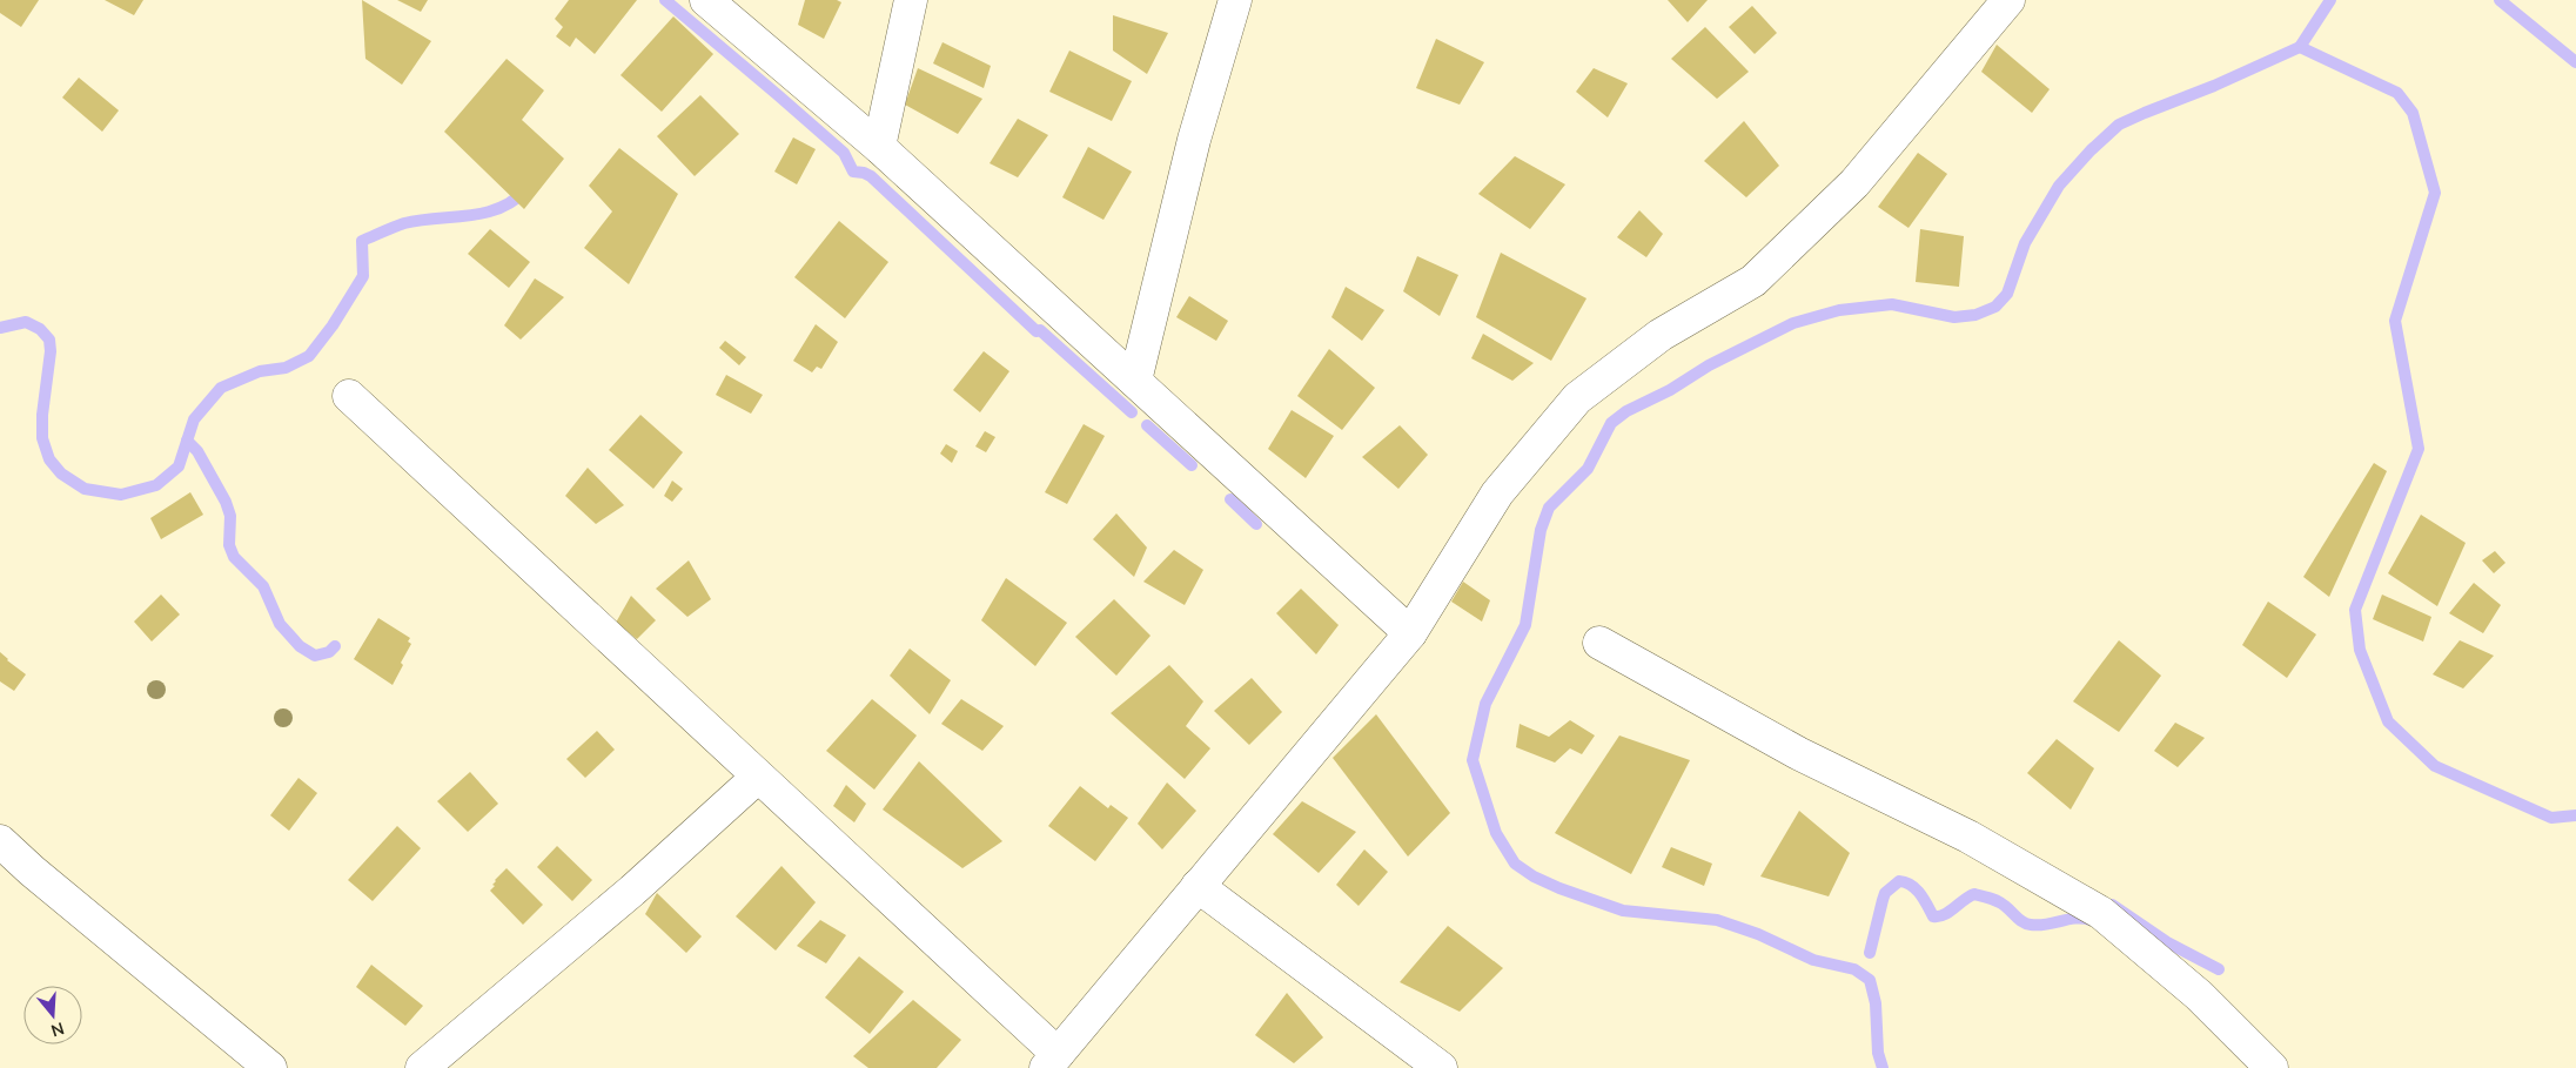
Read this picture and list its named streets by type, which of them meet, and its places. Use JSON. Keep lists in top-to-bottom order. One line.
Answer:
{"north":"bottom"}
